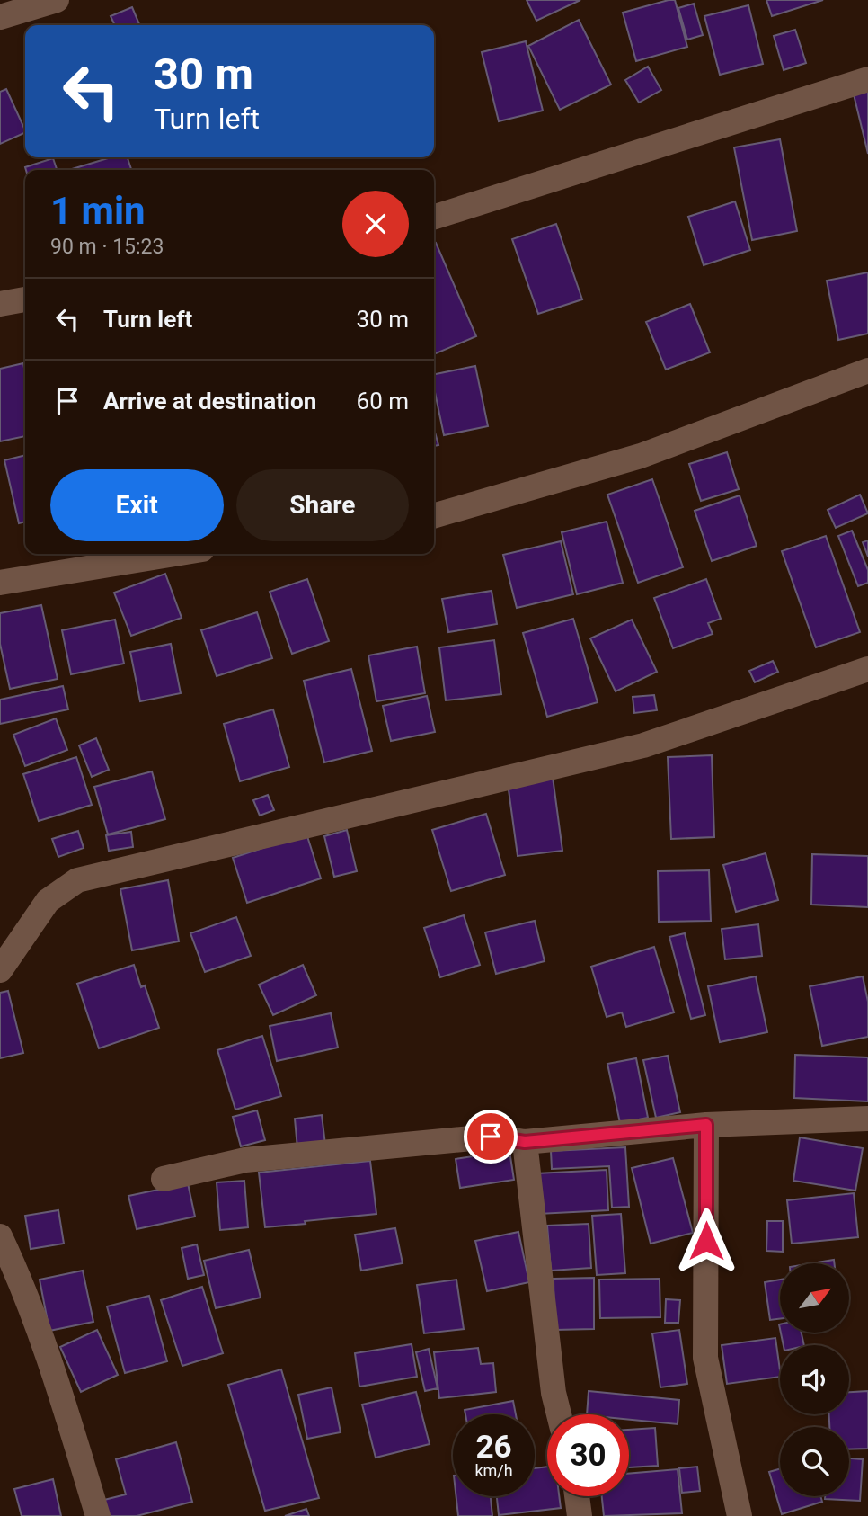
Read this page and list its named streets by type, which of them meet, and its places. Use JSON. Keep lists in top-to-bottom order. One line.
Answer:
{"north":"top right","page":{"turn":["30 m","Turn left"],"heading":["1 min","90 m · 15:23"],"list":[{"name":"Turn left","value":"30 m"},{"name":"Arrive at destination","value":"60 m"}],"buttons":["Exit","Share"],"speed":"26 km/h","limit":"30"}}
